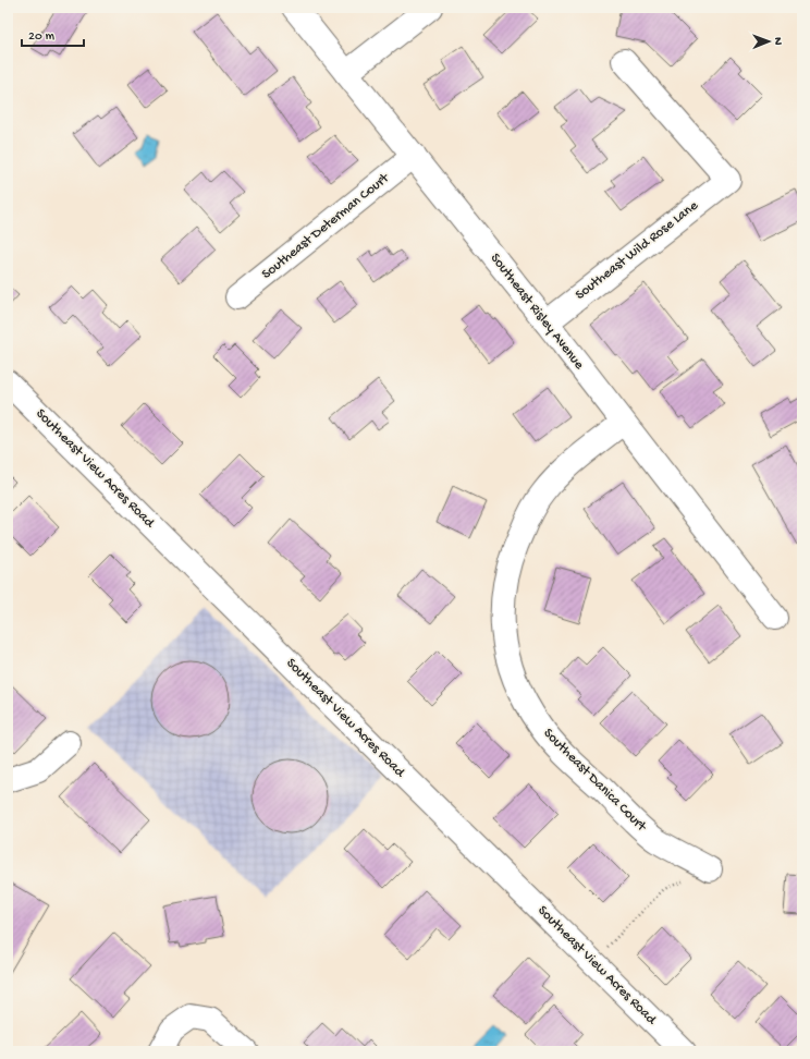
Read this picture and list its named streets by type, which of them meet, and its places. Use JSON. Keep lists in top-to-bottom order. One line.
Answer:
{"streets":{"street":["Southeast Determan Court","Southeast Wild Rose Lane","Southeast Risley Avenue","Southeast View Acres Road","Southeast Danica Court"]},"crossings":[["Southeast Determan Court","Southeast Risley Avenue"],["Southeast Wild Rose Lane","Southeast Risley Avenue"],["Southeast Risley Avenue","Southeast Danica Court"]],"scale_bar":"20 m","north":"right"}
